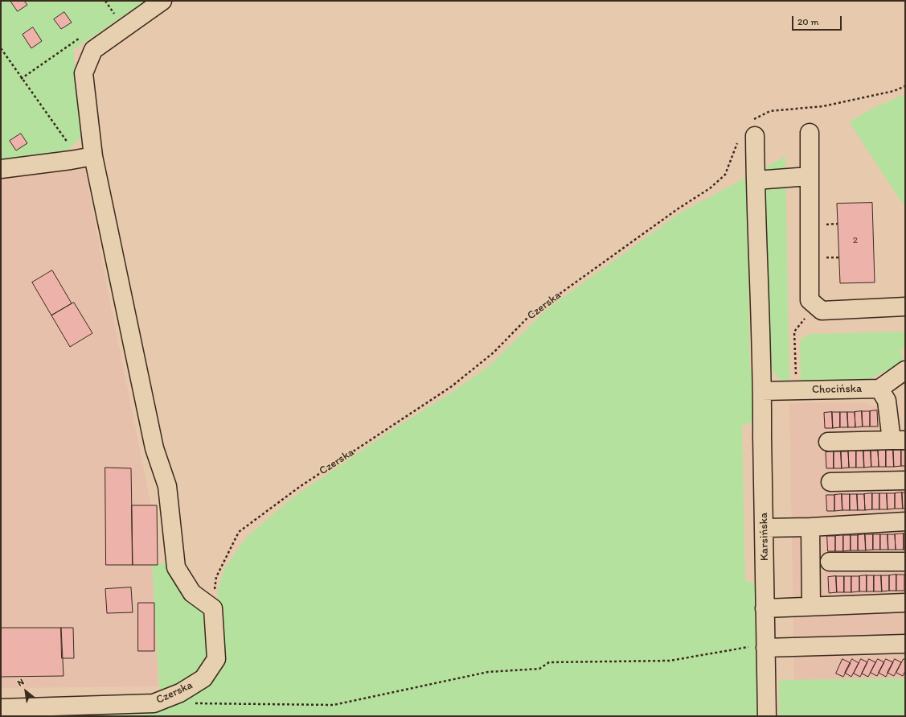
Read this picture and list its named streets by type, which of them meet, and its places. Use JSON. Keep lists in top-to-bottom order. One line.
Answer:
{"streets":{"street":["Czerska","Chocińska","Karsińska"]},"crossings":[["Chocińska","Karsińska"]],"house_numbers":["2"],"scale_bar":"20 m","north":"top left"}
